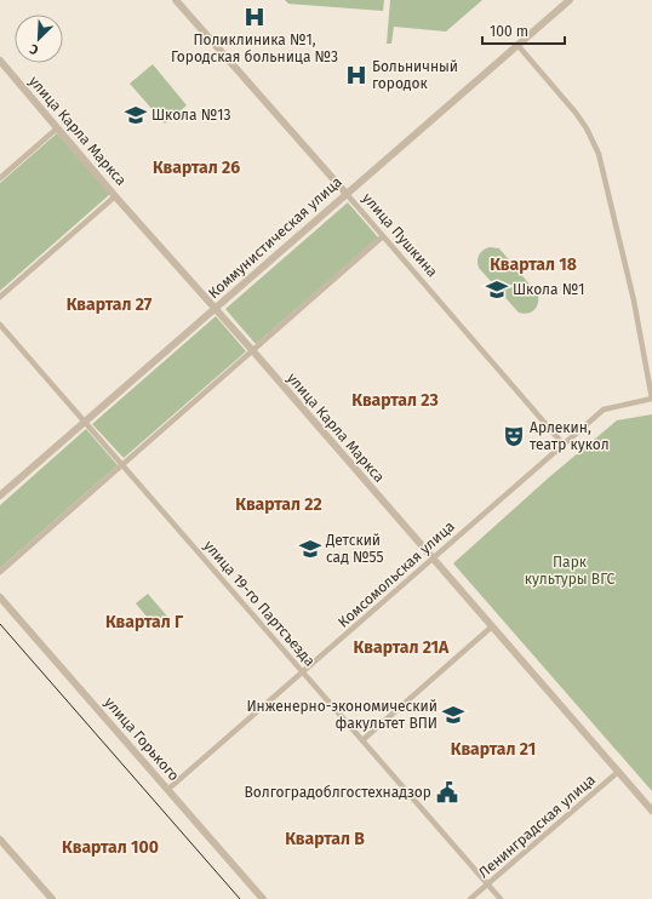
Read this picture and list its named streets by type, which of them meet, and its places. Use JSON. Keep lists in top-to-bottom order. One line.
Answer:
{"streets":{"street":["улица Карла Маркса","улица Пушкина","Коммунистическая улица","Комсомольская улица","улица 19-го Партсъезда","улица Горького","Ленинградская улица"]},"crossings":[["улица Карла Маркса","Коммунистическая улица"],["улица Карла Маркса","Комсомольская улица"],["улица Карла Маркса","Ленинградская улица"],["улица Пушкина","Коммунистическая улица"],["улица Пушкина","Комсомольская улица"],["Коммунистическая улица","улица 19-го Партсъезда"],["Комсомольская улица","улица 19-го Партсъезда"],["Комсомольская улица","улица Горького"],["улица 19-го Партсъезда","Ленинградская улица"]],"districts":["Квартал 26","Квартал 18","Квартал 27","Квартал 23","Квартал 22","Квартал Г","Квартал 21А","Квартал 21","Квартал В","Квартал 100"],"parks":["Парк культуры ВГС"],"places":{"hospital":["Поликлиника №1, Городская больница №3","Больничный городок"],"school or university":["Школа №13","Школа №1","Детский сад №55","Инженерно-экономический факультет ВПИ"],"theatre":["Арлекин, театр кукол"],"public building":["Волгоградоблгостехнадзор"]},"scale_bar":"100 m","north":"bottom left"}
